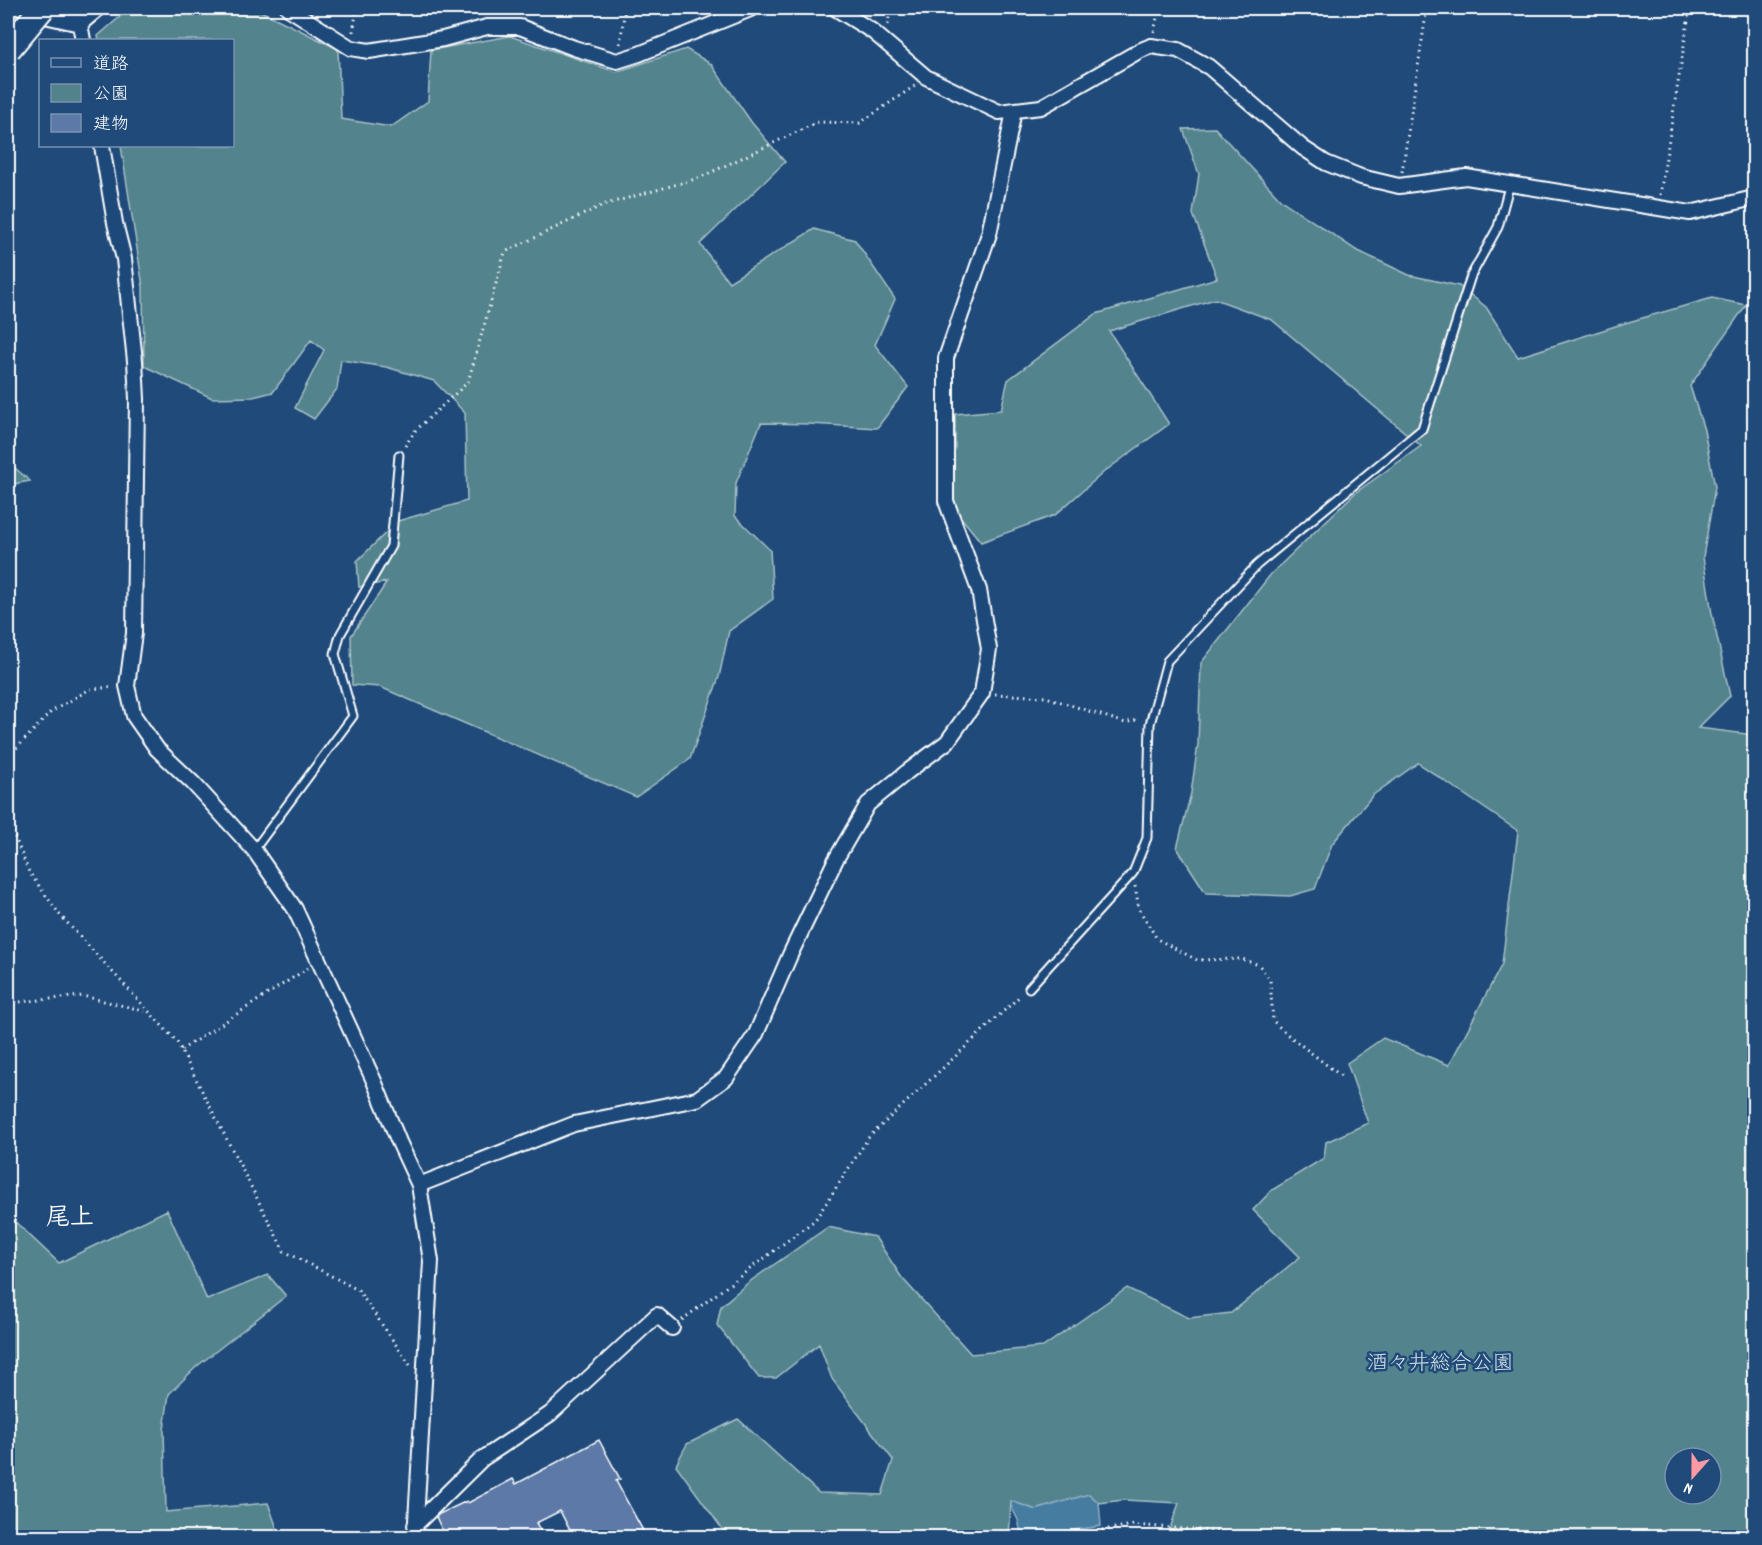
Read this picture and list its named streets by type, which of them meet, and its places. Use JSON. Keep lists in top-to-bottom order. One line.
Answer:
{"districts":["尾上"],"parks":["酒々井総合公園"],"legend":["道路","公園","建物"],"north":"bottom"}
